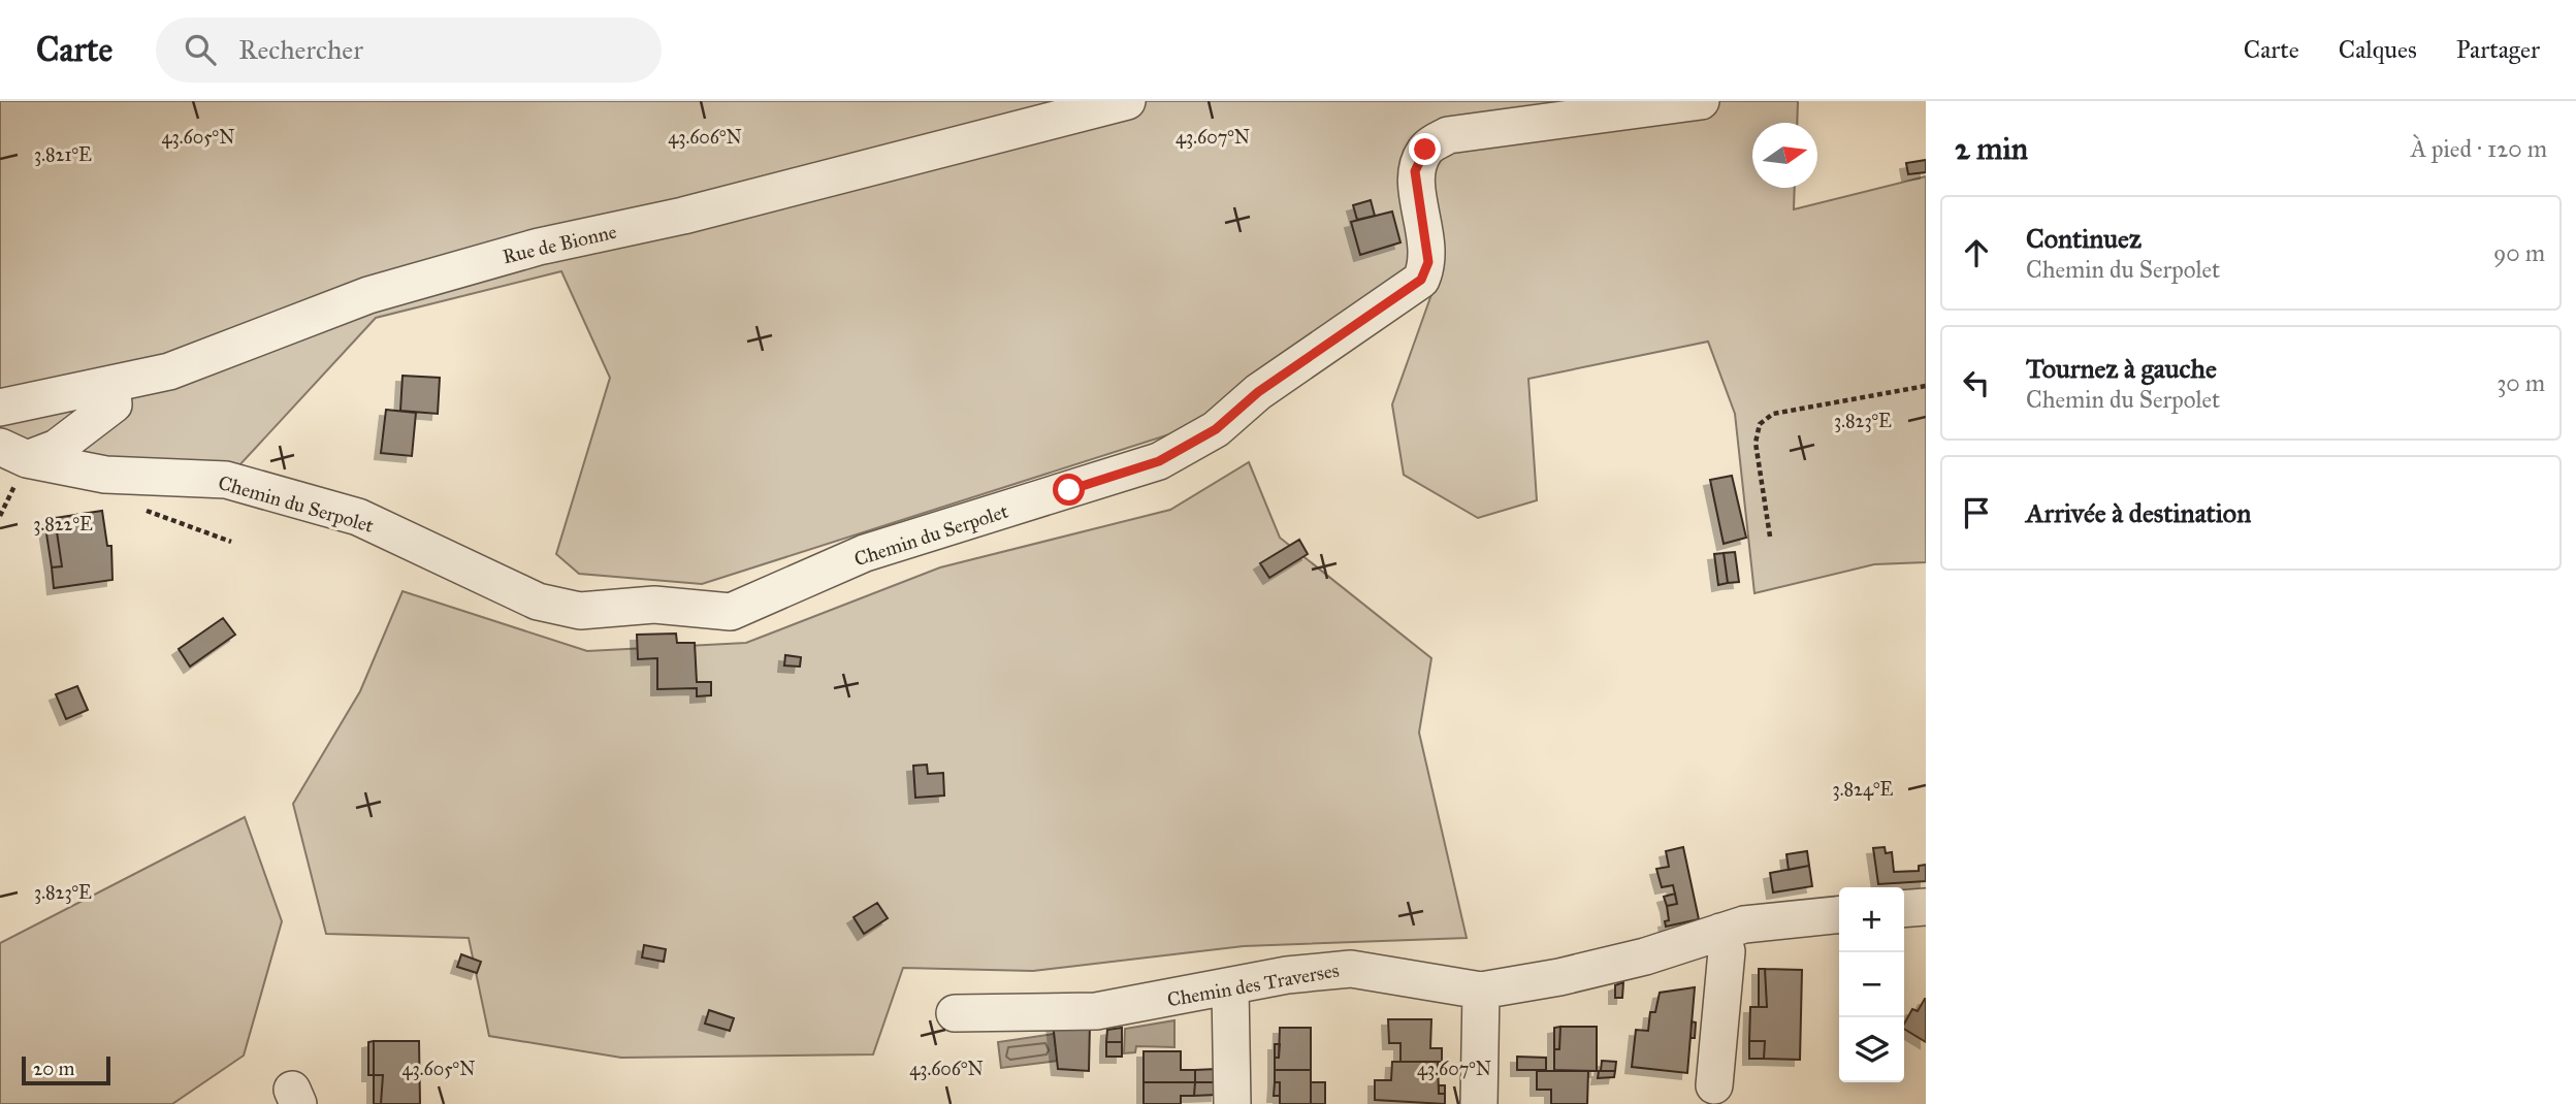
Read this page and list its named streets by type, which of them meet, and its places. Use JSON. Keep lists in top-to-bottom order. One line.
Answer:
{"streets":{"street":["Rue de Bionne","Chemin du Serpolet","Chemin des Traverses"]},"scale_bar":"20 m","north":"right","page":{"header":"Carte","search":"Rechercher","nav":["Carte","Calques","Partager"],"heading":["2 min","À pied · 120 m"],"list":[["Continuez","Chemin du Serpolet","90 m"],["Tournez à gauche","Chemin du Serpolet","30 m"],"Arrivée à destination"],"map_buttons":["+","−"],"scale":"20 m"},"coordinates":["43.605°N","43.606°N","43.607°N","3.821°E","3.823°E","3.822°E","3.824°E"]}
